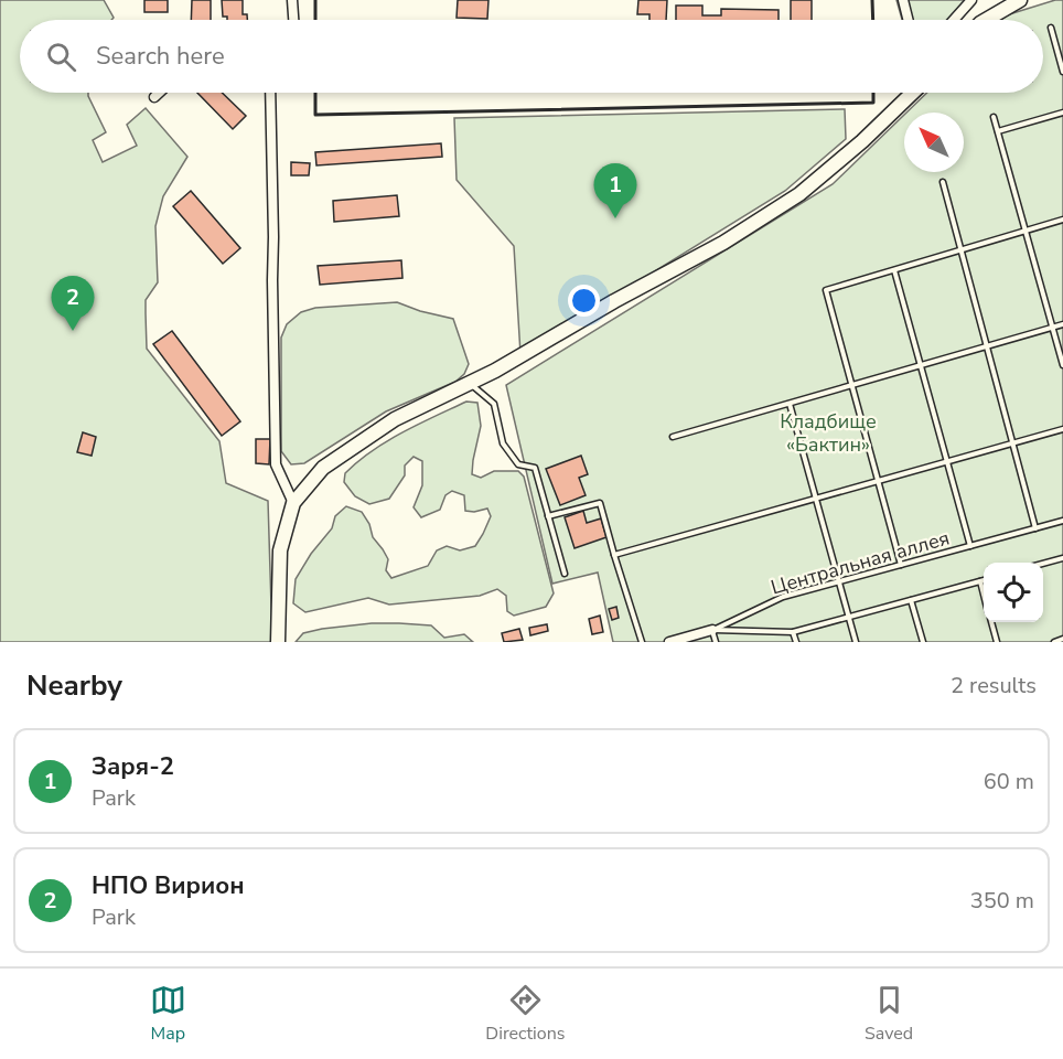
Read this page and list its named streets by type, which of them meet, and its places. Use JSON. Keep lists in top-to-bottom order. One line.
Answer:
{"streets":{"lane":["Центральная аллея"]},"parks":["Кладбище «Бактин»"],"north":"top left","page":{"search":"Search here","pins":["1","2"],"heading":["Nearby","2 results"],"list":[{"mark":"1","name":"Заря-2","note":"Park","value":"60 m"},{"mark":"2","name":"НПО Вирион","note":"Park","value":"350 m"}],"nav":["Map","Directions","Saved"]}}
